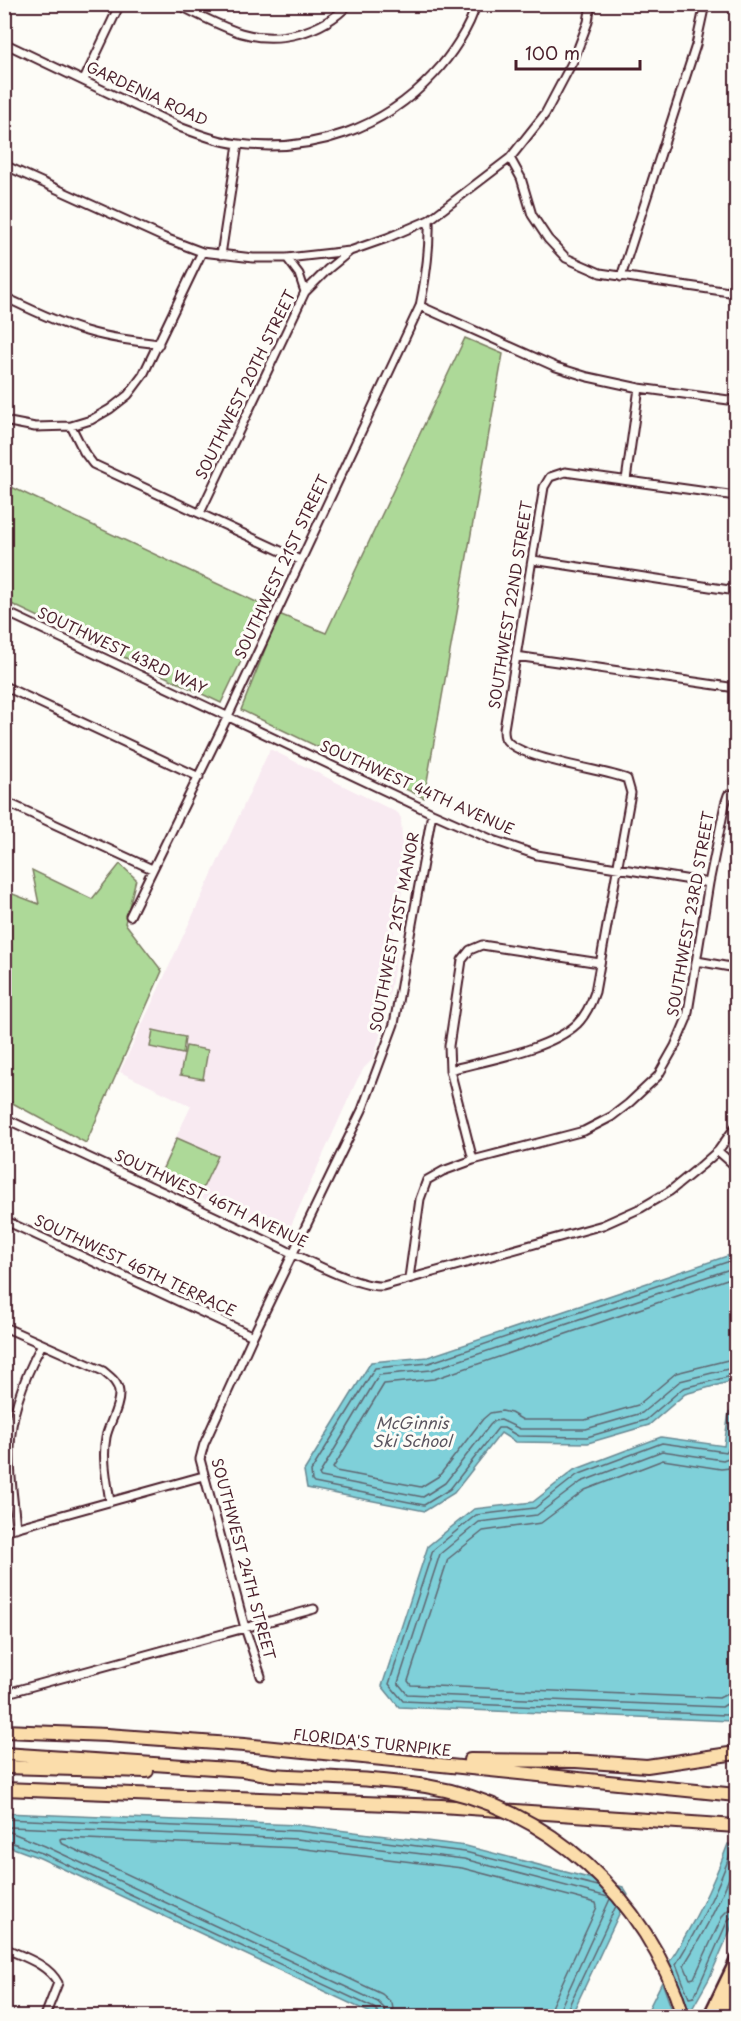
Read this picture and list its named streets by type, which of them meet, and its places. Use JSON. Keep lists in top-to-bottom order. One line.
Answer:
{"streets":{"highway":["FLORIDA'S TURNPIKE"],"street":["GARDENIA ROAD","SOUTHWEST 20TH STREET","SOUTHWEST 21ST STREET","SOUTHWEST 22ND STREET","SOUTHWEST 43RD WAY","SOUTHWEST 44TH AVENUE","SOUTHWEST 23RD STREET","SOUTHWEST 21ST MANOR","SOUTHWEST 46TH AVENUE","SOUTHWEST 46TH TERRACE","SOUTHWEST 24TH STREET"]},"crossings":[["SOUTHWEST 21ST STREET","SOUTHWEST 43RD WAY"],["SOUTHWEST 21ST STREET","SOUTHWEST 44TH AVENUE"],["SOUTHWEST 22ND STREET","SOUTHWEST 44TH AVENUE"],["SOUTHWEST 43RD WAY","SOUTHWEST 44TH AVENUE"],["SOUTHWEST 44TH AVENUE","SOUTHWEST 23RD STREET"],["SOUTHWEST 44TH AVENUE","SOUTHWEST 21ST MANOR"],["SOUTHWEST 21ST MANOR","SOUTHWEST 46TH AVENUE"],["SOUTHWEST 21ST MANOR","SOUTHWEST 24TH STREET"],["SOUTHWEST 46TH AVENUE","SOUTHWEST 24TH STREET"],["SOUTHWEST 46TH TERRACE","SOUTHWEST 24TH STREET"]],"water":["McGinnis Ski School"],"scale_bar":"100 m"}
